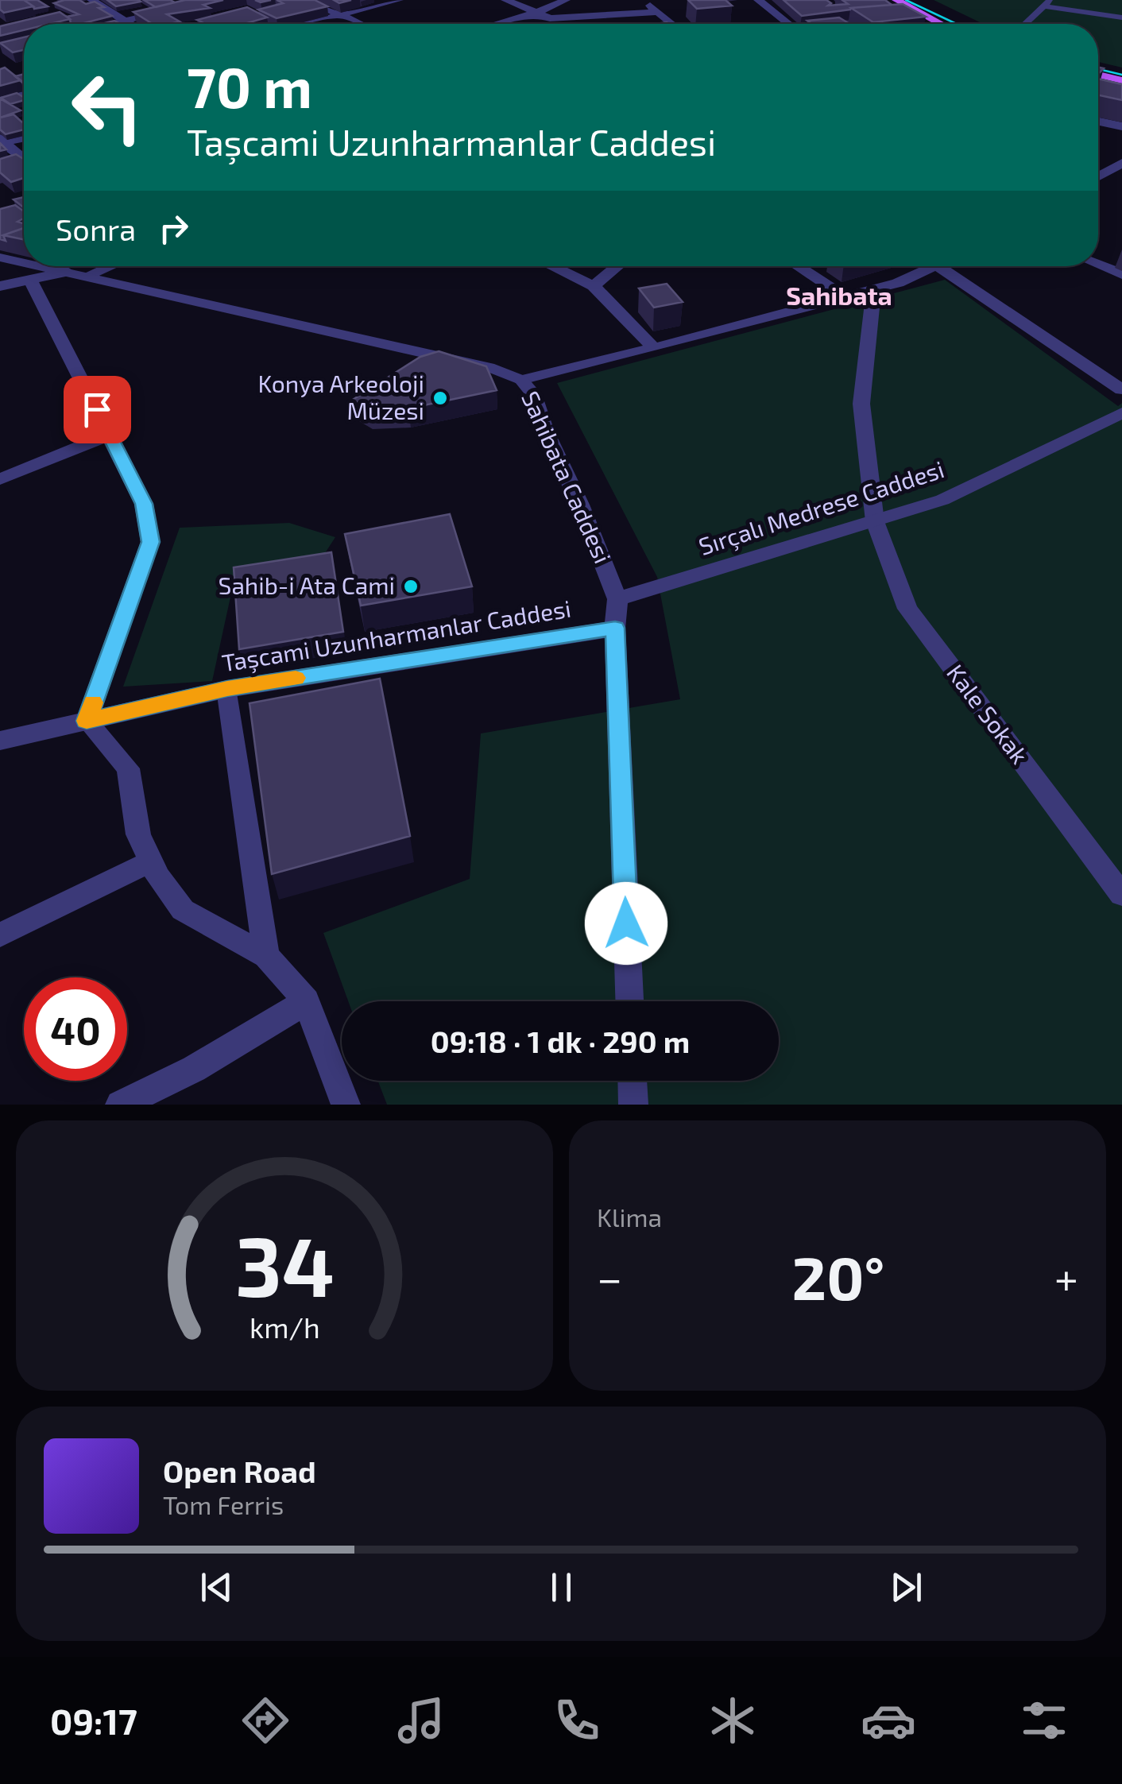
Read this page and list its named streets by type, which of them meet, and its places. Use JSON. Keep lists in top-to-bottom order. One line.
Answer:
{"streets":{"street":["Sahibata Caddesi","Sırçalı Medrese Caddesi","Taşcami Uzunharmanlar Caddesi","Kale Sokak"]},"crossings":[["Sahibata Caddesi","Sırçalı Medrese Caddesi"],["Sahibata Caddesi","Taşcami Uzunharmanlar Caddesi"],["Sırçalı Medrese Caddesi","Kale Sokak"]],"districts":["Sahibata"],"places":["Konya Arkeoloji Müzesi","Sahib-i Ata Cami"],"page":{"turn":["70 m","Taşcami Uzunharmanlar Caddesi"],"then":"Sonra","limit":"40","trip":"09:18 · 1 dk · 290 m","tile":"Klima","heat":["−","20°","+"],"song":["Open Road","Tom Ferris"],"tabs":"09:17","gauge":["34","km/h"]}}
